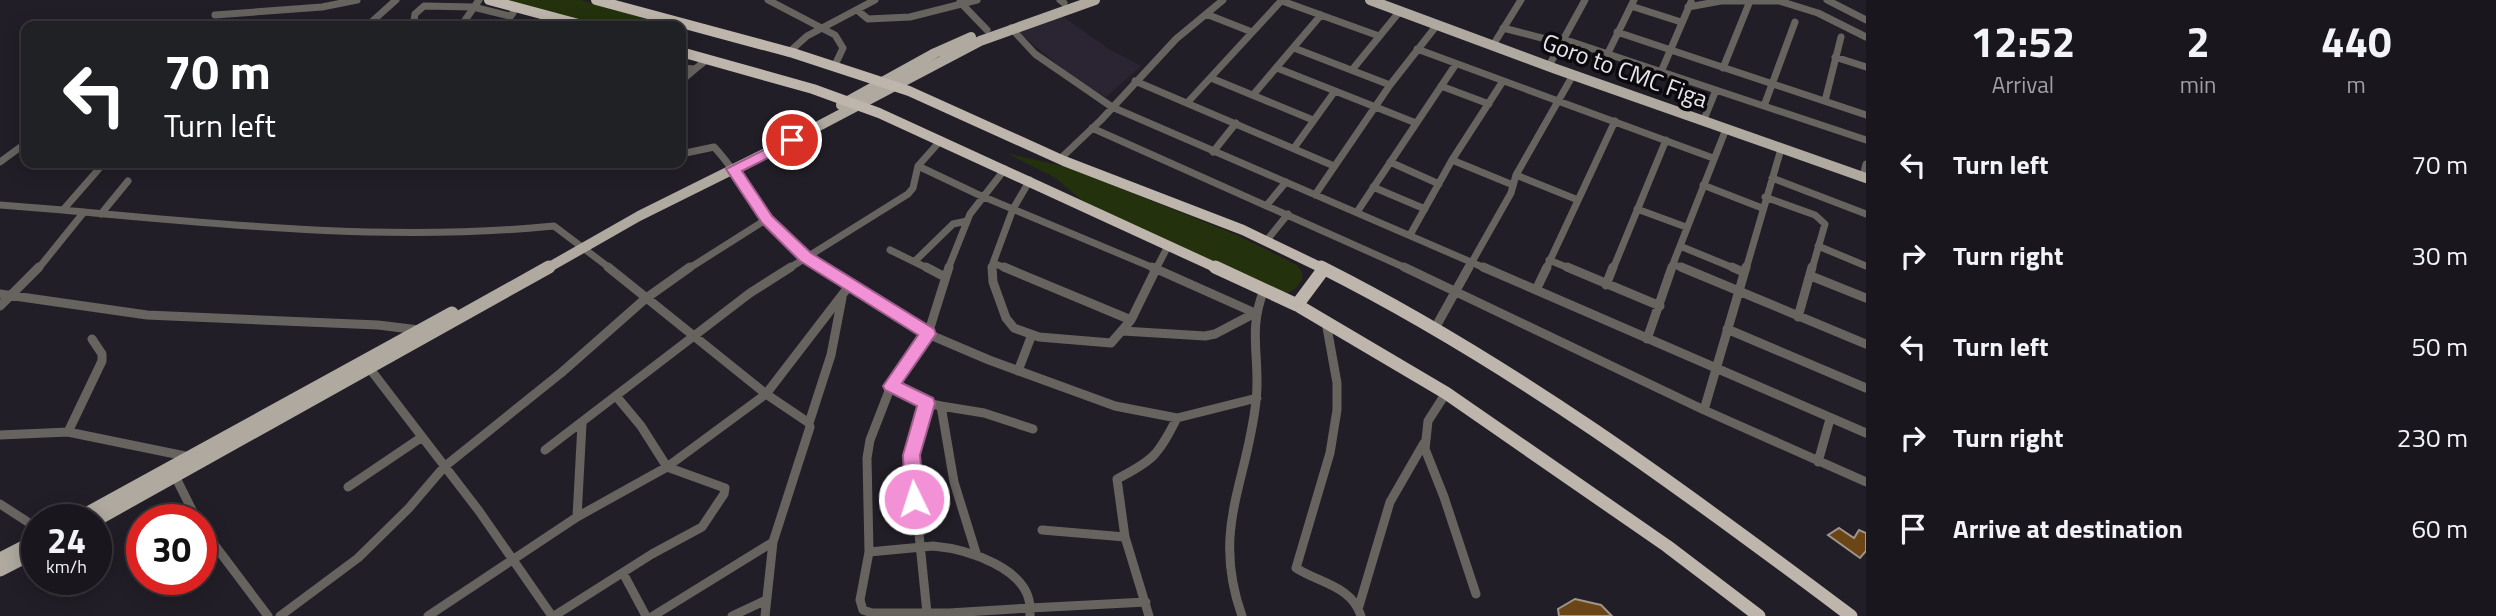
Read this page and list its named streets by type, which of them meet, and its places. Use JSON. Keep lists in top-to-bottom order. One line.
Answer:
{"streets":{"main road":["Goro to CMC Figa"]},"page":{"eta":["12:52","Arrival","2","min","440","m"],"turn":["70 m","Turn left"],"list":[{"name":"Turn left","value":"70 m"},{"name":"Turn right","value":"30 m"},{"name":"Turn left","value":"50 m"},{"name":"Turn right","value":"230 m"},{"name":"Arrive at destination","value":"60 m"}],"speed":"24 km/h","limit":"30"}}
